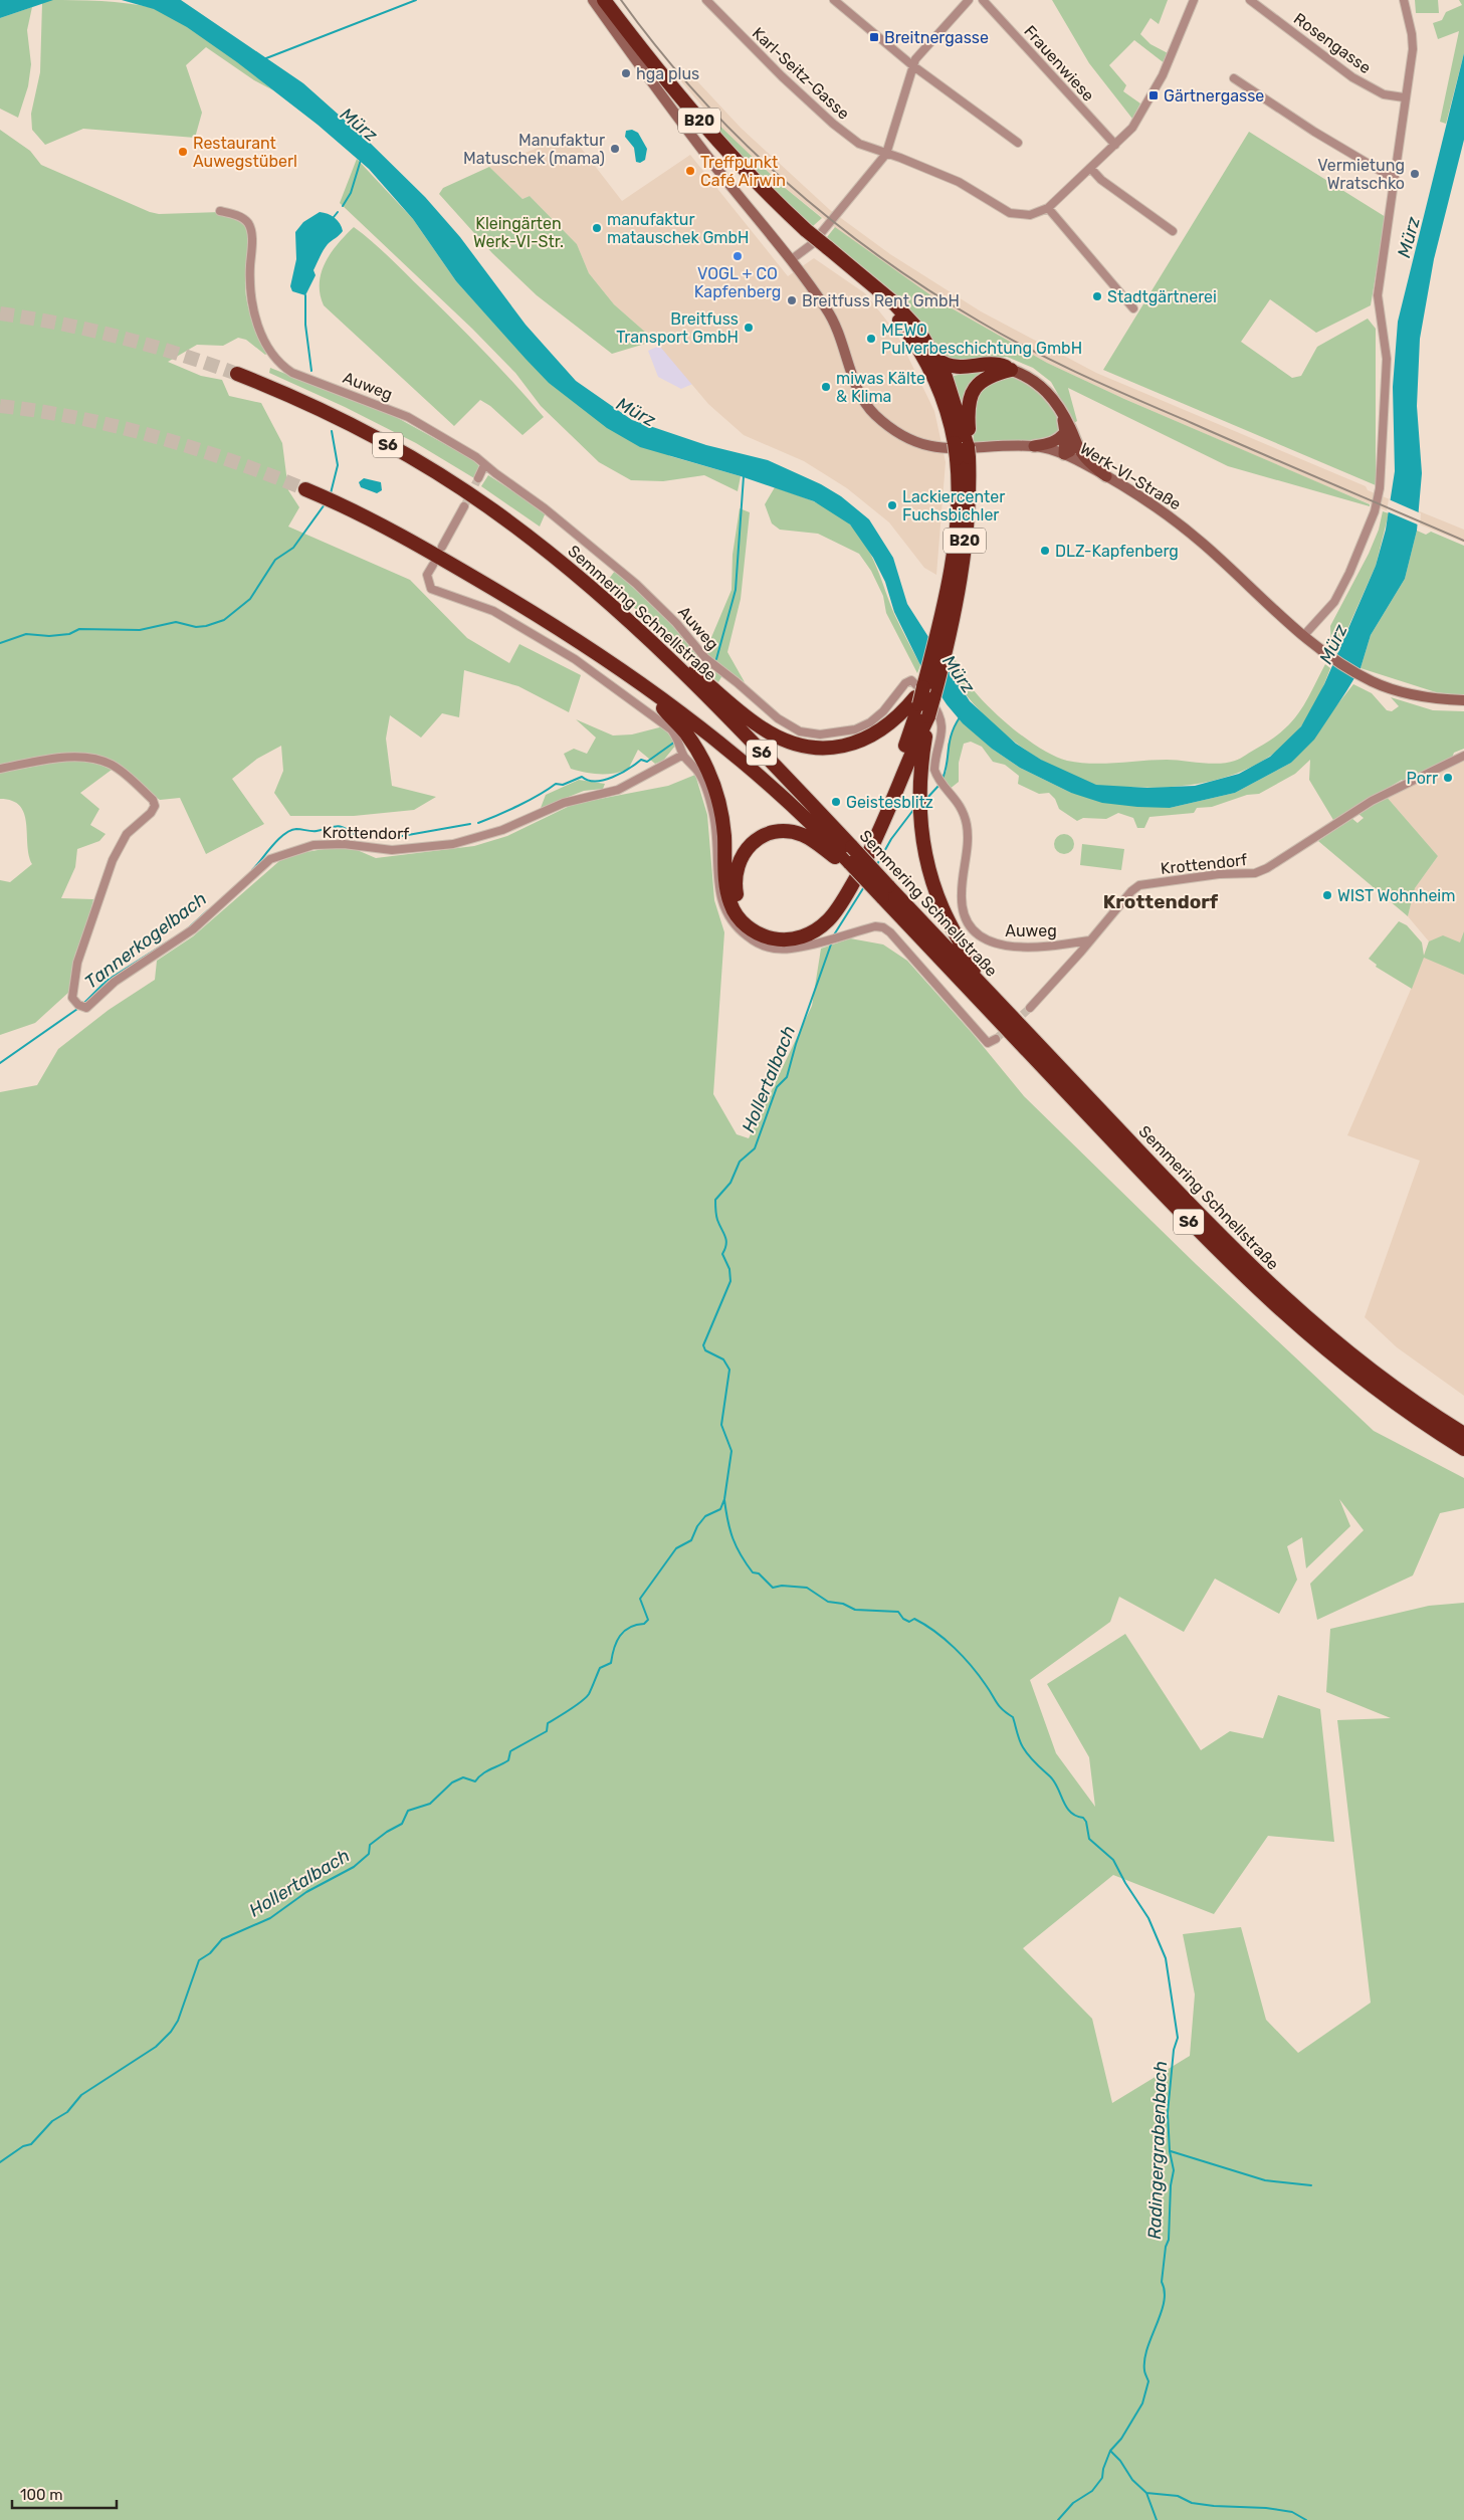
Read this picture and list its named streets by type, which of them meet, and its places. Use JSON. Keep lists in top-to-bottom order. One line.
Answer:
{"streets":{"highway":["B20","S6","Semmering Schnellstraße"],"main road":["Werk-VI-Straße"],"street":["Rosengasse","Frauenwiese","Karl-Seitz-Gasse","Auweg","Krottendorf"]},"crossings":[["B20","Semmering Schnellstraße"],["Auweg","Krottendorf"]],"districts":["Krottendorf"],"water":["Mürz","Tannerkogelbach","Hollertalbach","Radingergrabenbach"],"parks":["Kleingärten Werk-VI-Str."],"places":{"transit":["Breitnergasse","Gärtnergasse"],"other":["hga plus","Manufaktur Matuschek (mama)","Restaurant Auwegstüberl","Treffpunkt Café Airwin","Vermietung Wratschko","manufaktur matauschek GmbH","VOGL + CO Kapfenberg","Stadtgärtnerei","Breitfuss Rent GmbH","Breitfuss Transport GmbH","MEWO Pulverbeschichtung GmbH","miwas Kälte & Klima","Lackiercenter Fuchsbichler","DLZ-Kapfenberg","Porr","Geistesblitz","WIST Wohnheim"]},"scale_bar":"100 m"}
